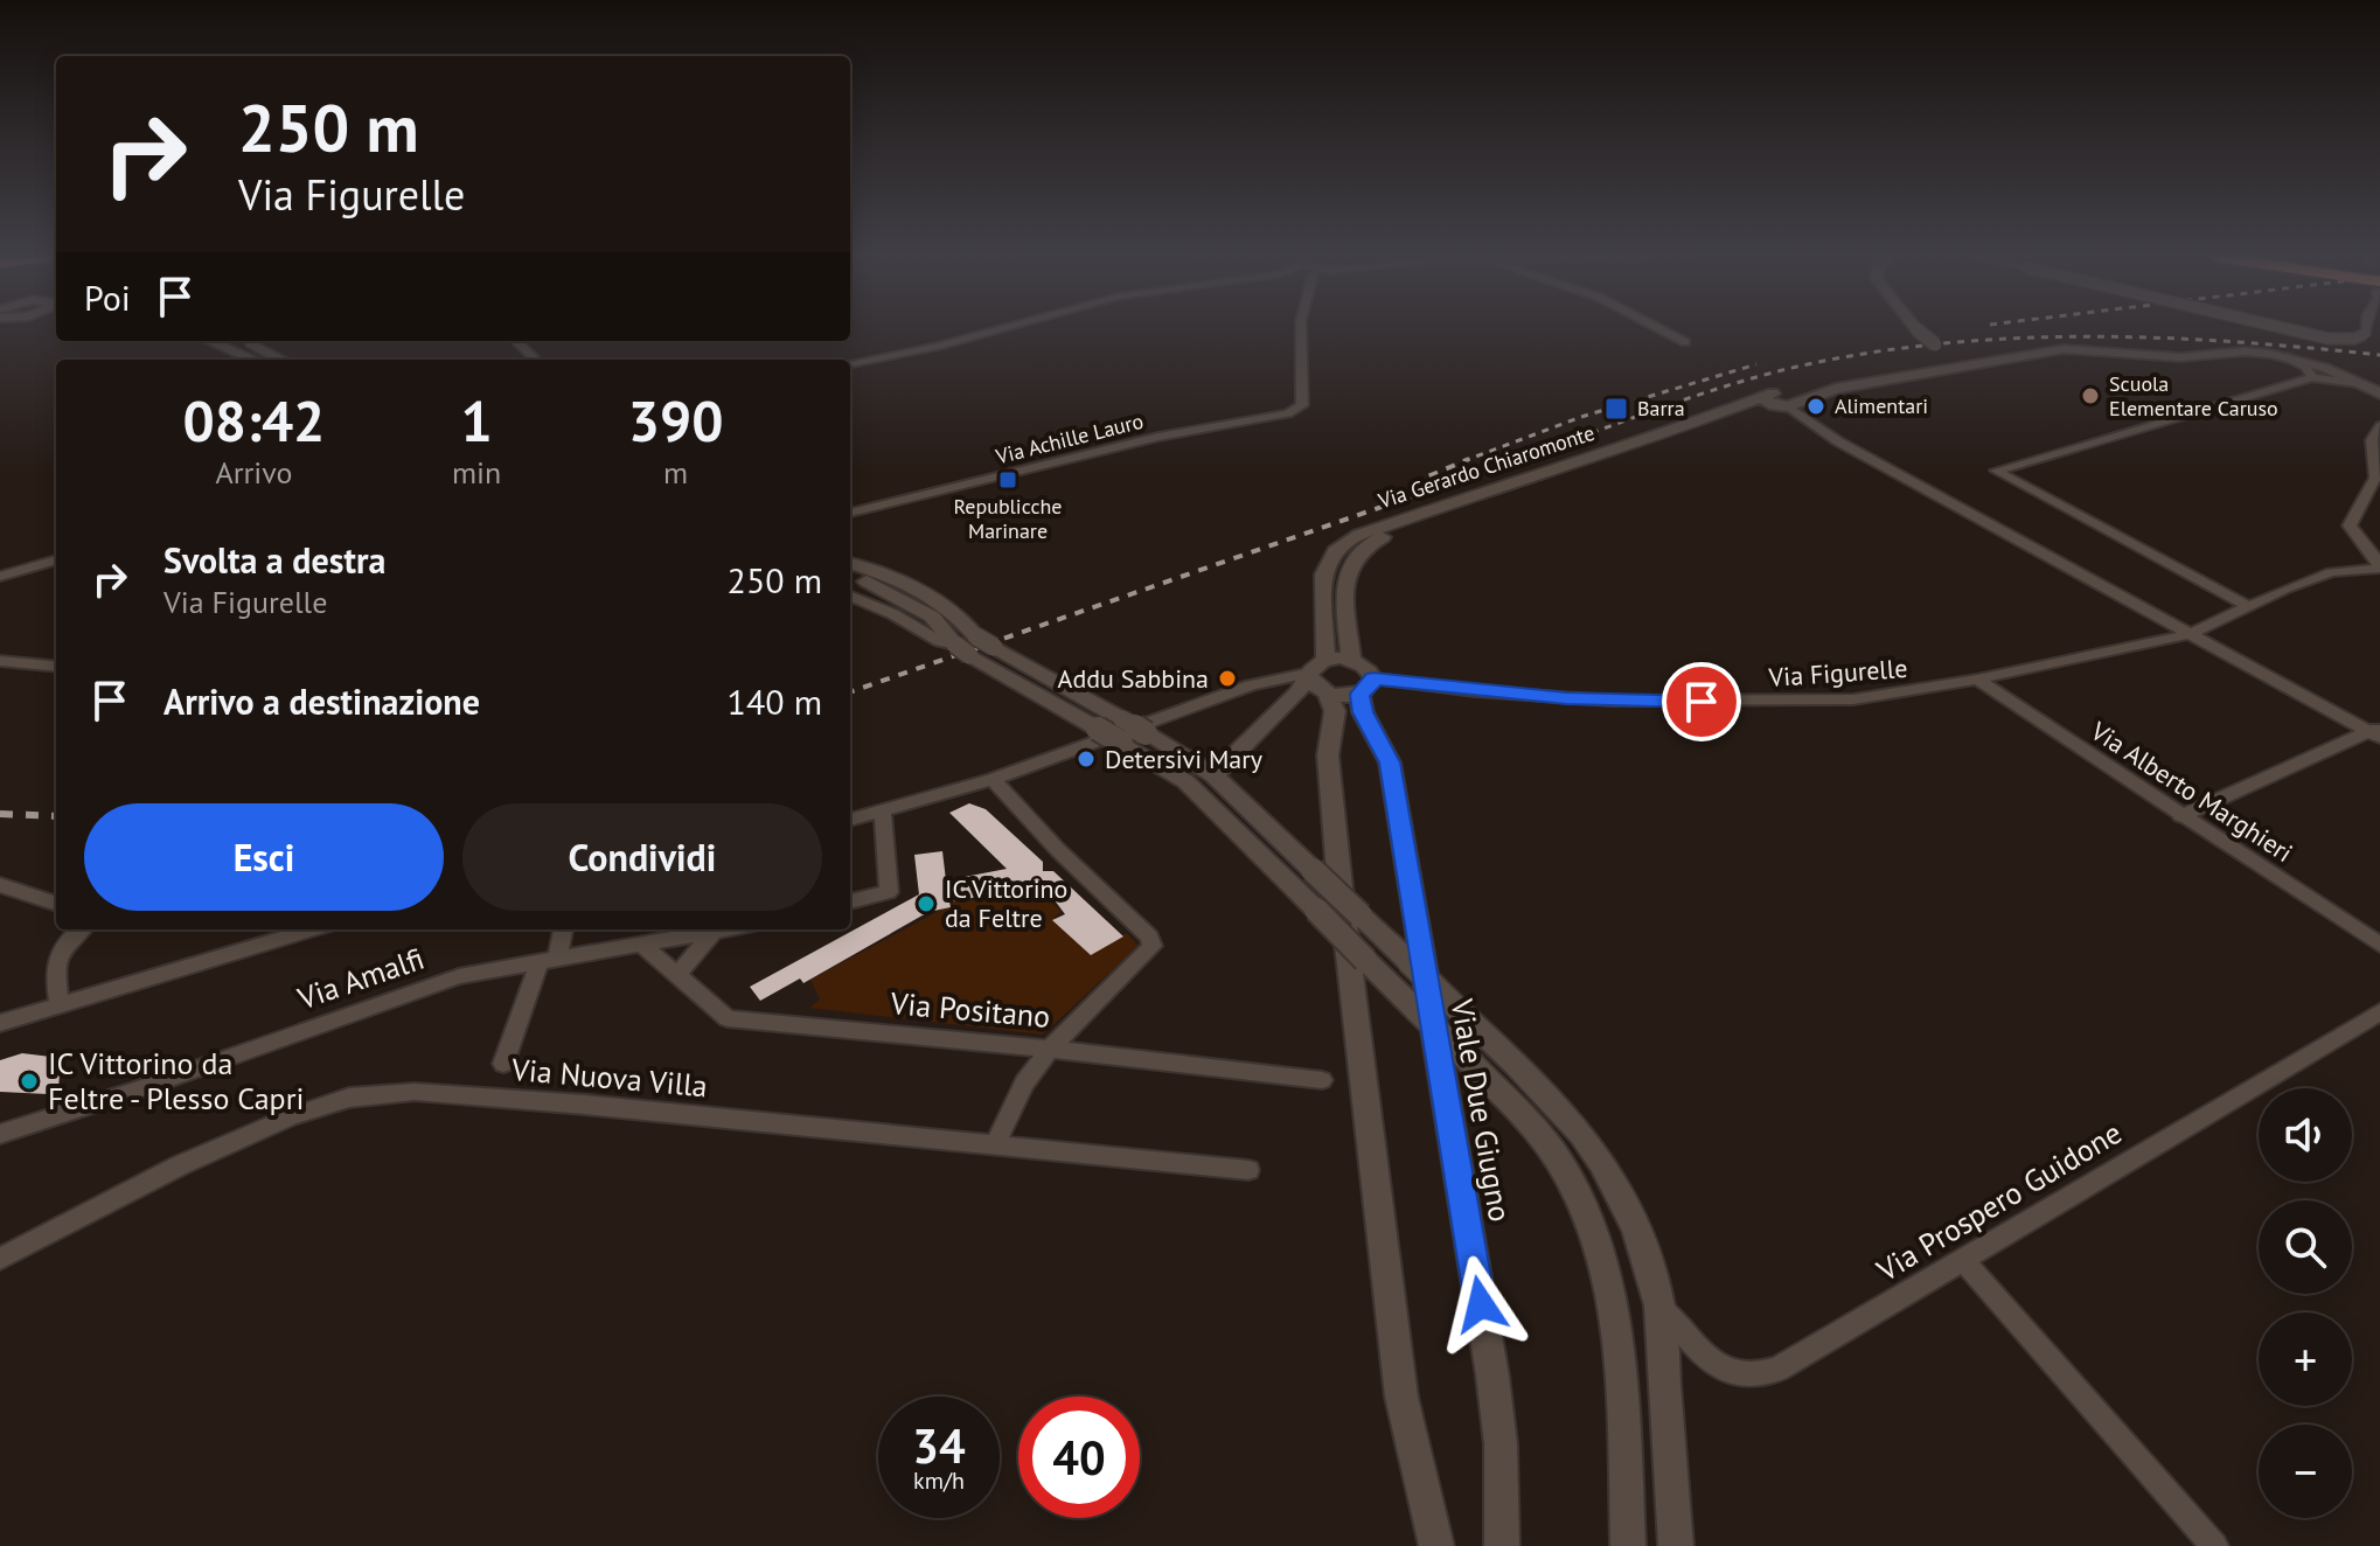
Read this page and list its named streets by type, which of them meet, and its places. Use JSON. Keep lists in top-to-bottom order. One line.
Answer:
{"streets":{"street":["Via Achille Lauro","Via Gerardo Chiaromonte","Via Figurelle","Via Alberto Marghieri","Via Amalfi","Via Positano","Via Nuova Villa","Viale Due Giugno","Via Prospero Guidone"]},"crossings":[["Via Figurelle","Via Alberto Marghieri"],["Via Figurelle","Viale Due Giugno"],["Via Amalfi","Via Positano"]],"places":{"other":["Scuola Elementare Caruso","Alimentari","Addu Sabbina","Detersivi Mary","IC Vittorino da Feltre","IC Vittorino da Feltre - Plesso Capri"],"transit":["Barra","Republicche Marinare"]},"page":{"turn":["250 m","Via Figurelle"],"then":"Poi","eta":["08:42","Arrivo","1","min","390","m"],"list":[{"name":"Svolta a destra","note":"Via Figurelle","value":"250 m"},{"name":"Arrivo a destinazione","value":"140 m"}],"buttons":["Esci","Condividi"],"map_buttons":["+","−"],"speed":"34 km/h","limit":"40"}}
